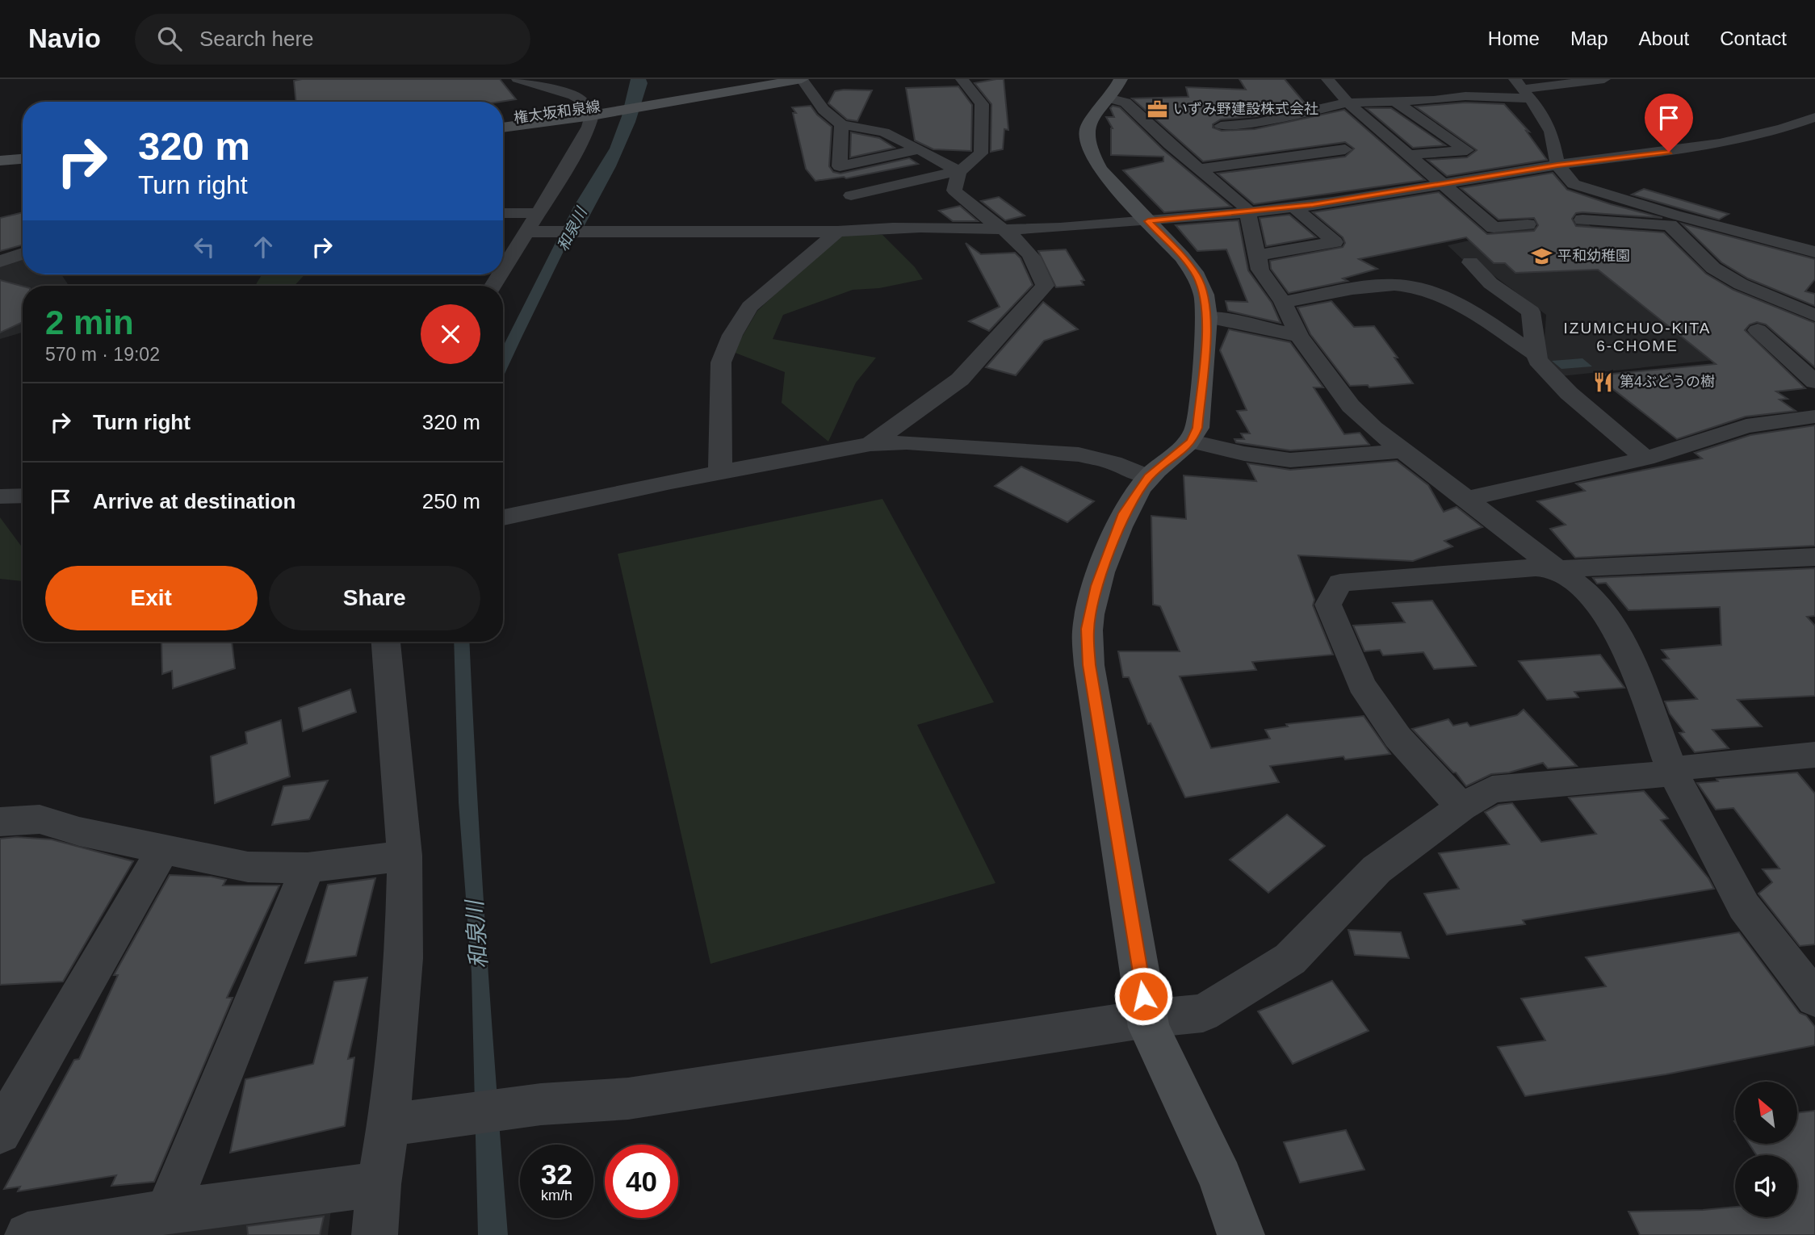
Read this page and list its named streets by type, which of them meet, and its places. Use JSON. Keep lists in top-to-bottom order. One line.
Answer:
{"streets":{"street":["権太坂和泉線"]},"districts":["IZUMICHUO-KITA 6-CHOME"],"water":["和泉川"],"places":{"office":["いずみ野建設株式会社"],"school or university":["平和幼稚園"],"restaurant":["第4ぶどうの樹"]},"north":"top left","page":{"header":"Navio","search":"Search here","nav":["Home","Map","About","Contact"],"turn":["320 m","Turn right"],"heading":["2 min","570 m · 19:02"],"list":[{"name":"Turn right","value":"320 m"},{"name":"Arrive at destination","value":"250 m"}],"buttons":["Exit","Share"],"speed":"32 km/h","limit":"40"}}
